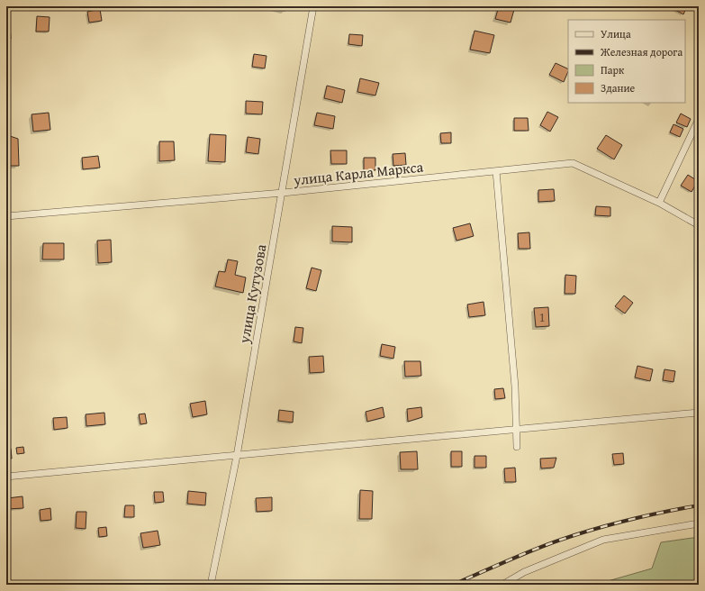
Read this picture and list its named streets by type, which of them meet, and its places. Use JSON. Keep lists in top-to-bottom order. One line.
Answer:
{"streets":{"street":["улица Карла Маркса","улица Кутузова"]},"crossings":[["улица Карла Маркса","улица Кутузова"]],"house_numbers":["1"],"legend":["Улица","Железная дорога","Парк","Здание"]}
